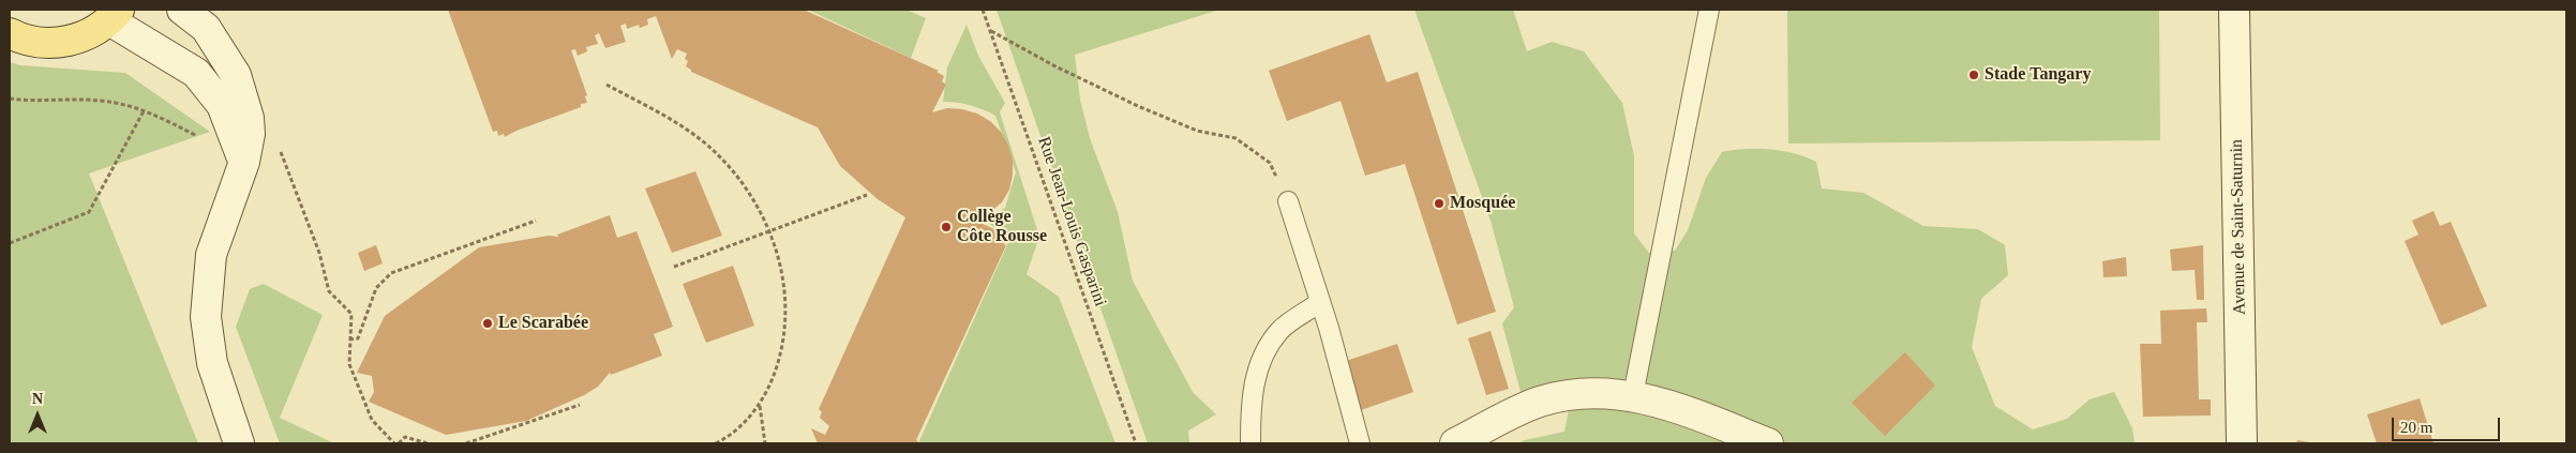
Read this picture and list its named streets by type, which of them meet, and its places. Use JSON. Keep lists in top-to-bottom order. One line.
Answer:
{"streets":{"main road":["Avenue de Saint-Saturnin"],"path":["Rue Jean-Louis Gasparini"]},"places":["Stade Tangary","Mosquée","Collège Côte Rousse","Le Scarabée"],"scale_bar":"20 m","north":"top"}
